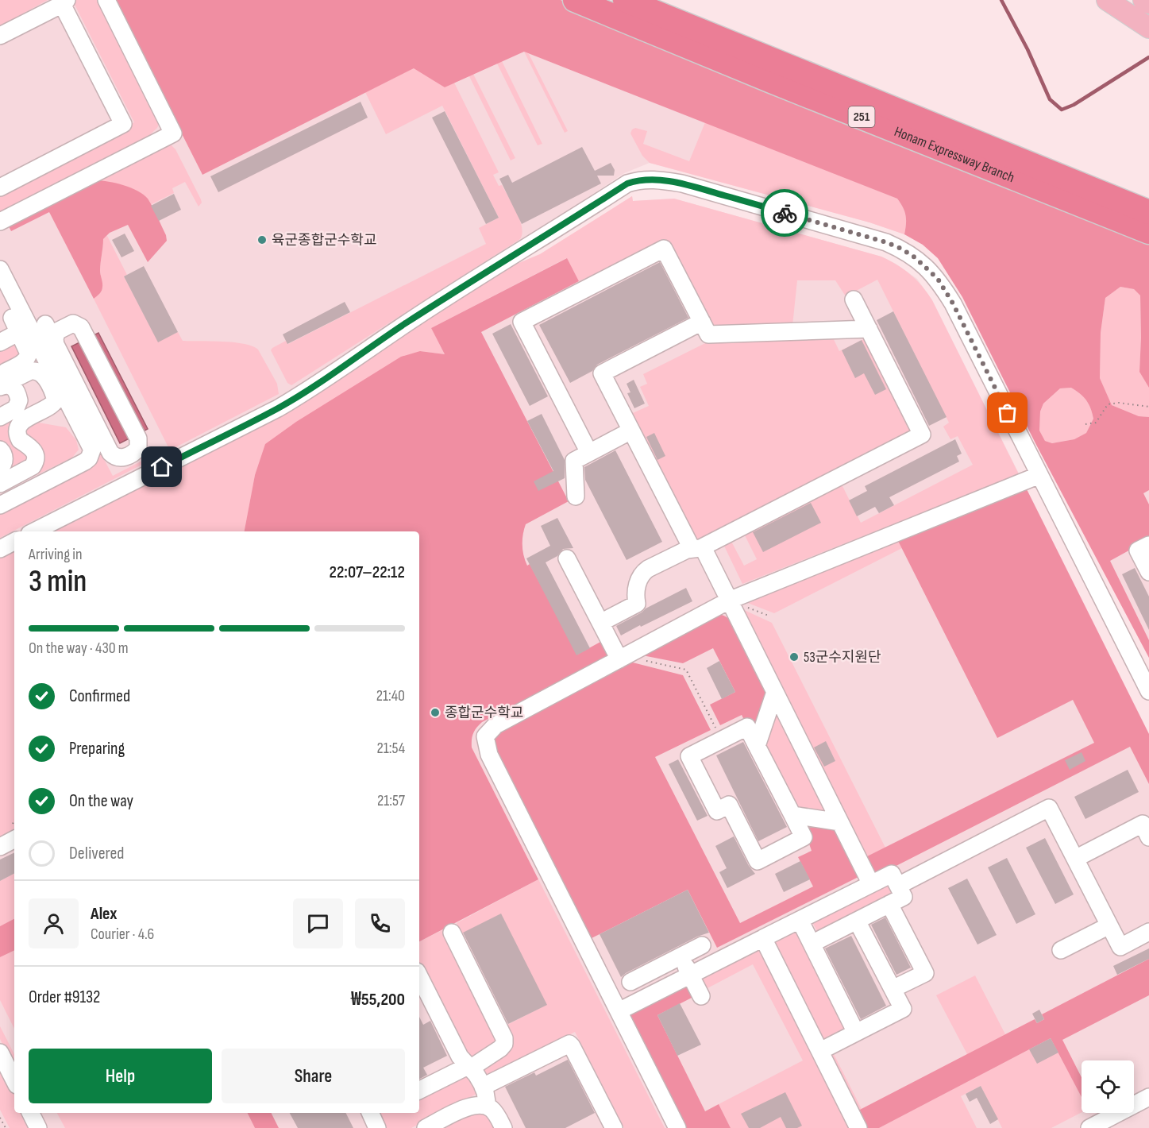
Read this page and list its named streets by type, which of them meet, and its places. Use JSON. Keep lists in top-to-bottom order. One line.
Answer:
{"streets":{"highway":["251","Honam Expressway Branch"]},"places":["육군종합군수학교","53군수지원단","종합군수학교"],"page":{"heading":["3 min","Arriving in","22:07–22:12"],"panel":["Alex","Courier · 4.6","Order #9132","₩55,200"],"bar":"On the way · 430 m","list":[["Confirmed","21:40"],["Preparing","21:54"],["On the way","21:57"],"Delivered"],"buttons":["Help","Share"]}}
